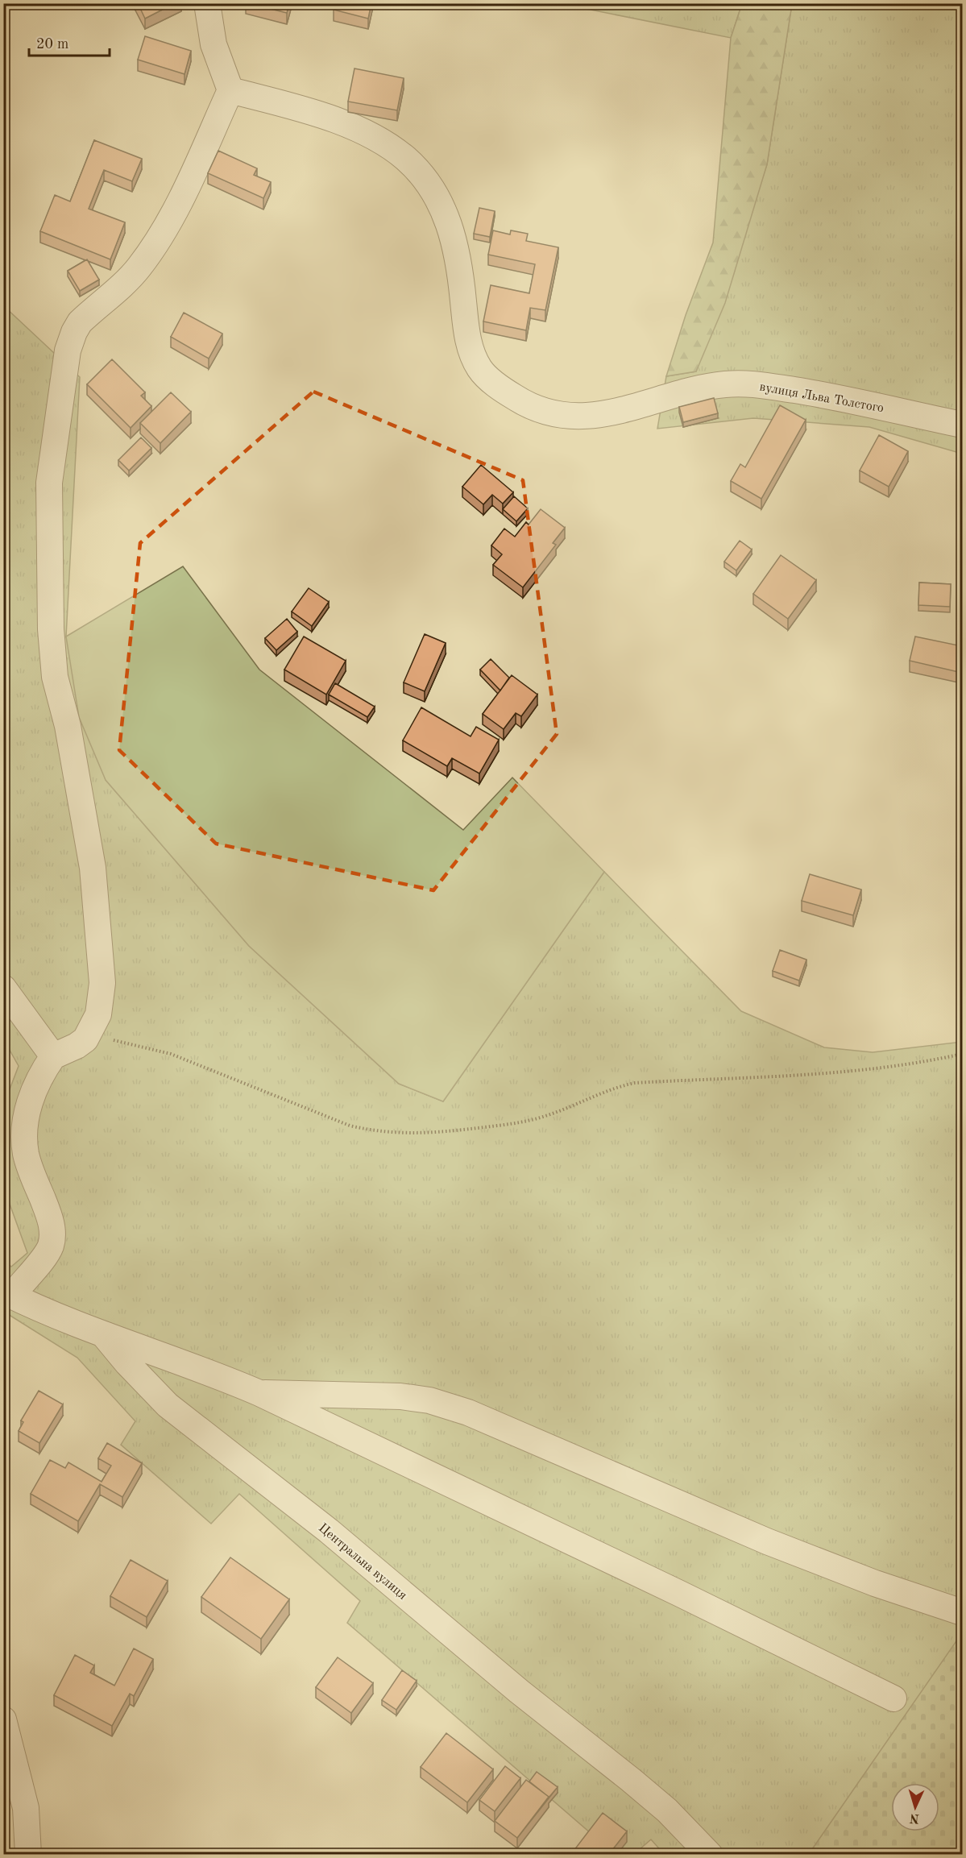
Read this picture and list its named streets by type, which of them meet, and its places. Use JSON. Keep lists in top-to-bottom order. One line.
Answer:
{"streets":{"street":["вулиця Льва Толстого","Центральна вулиця"]},"scale_bar":"20 m","north":"bottom"}
